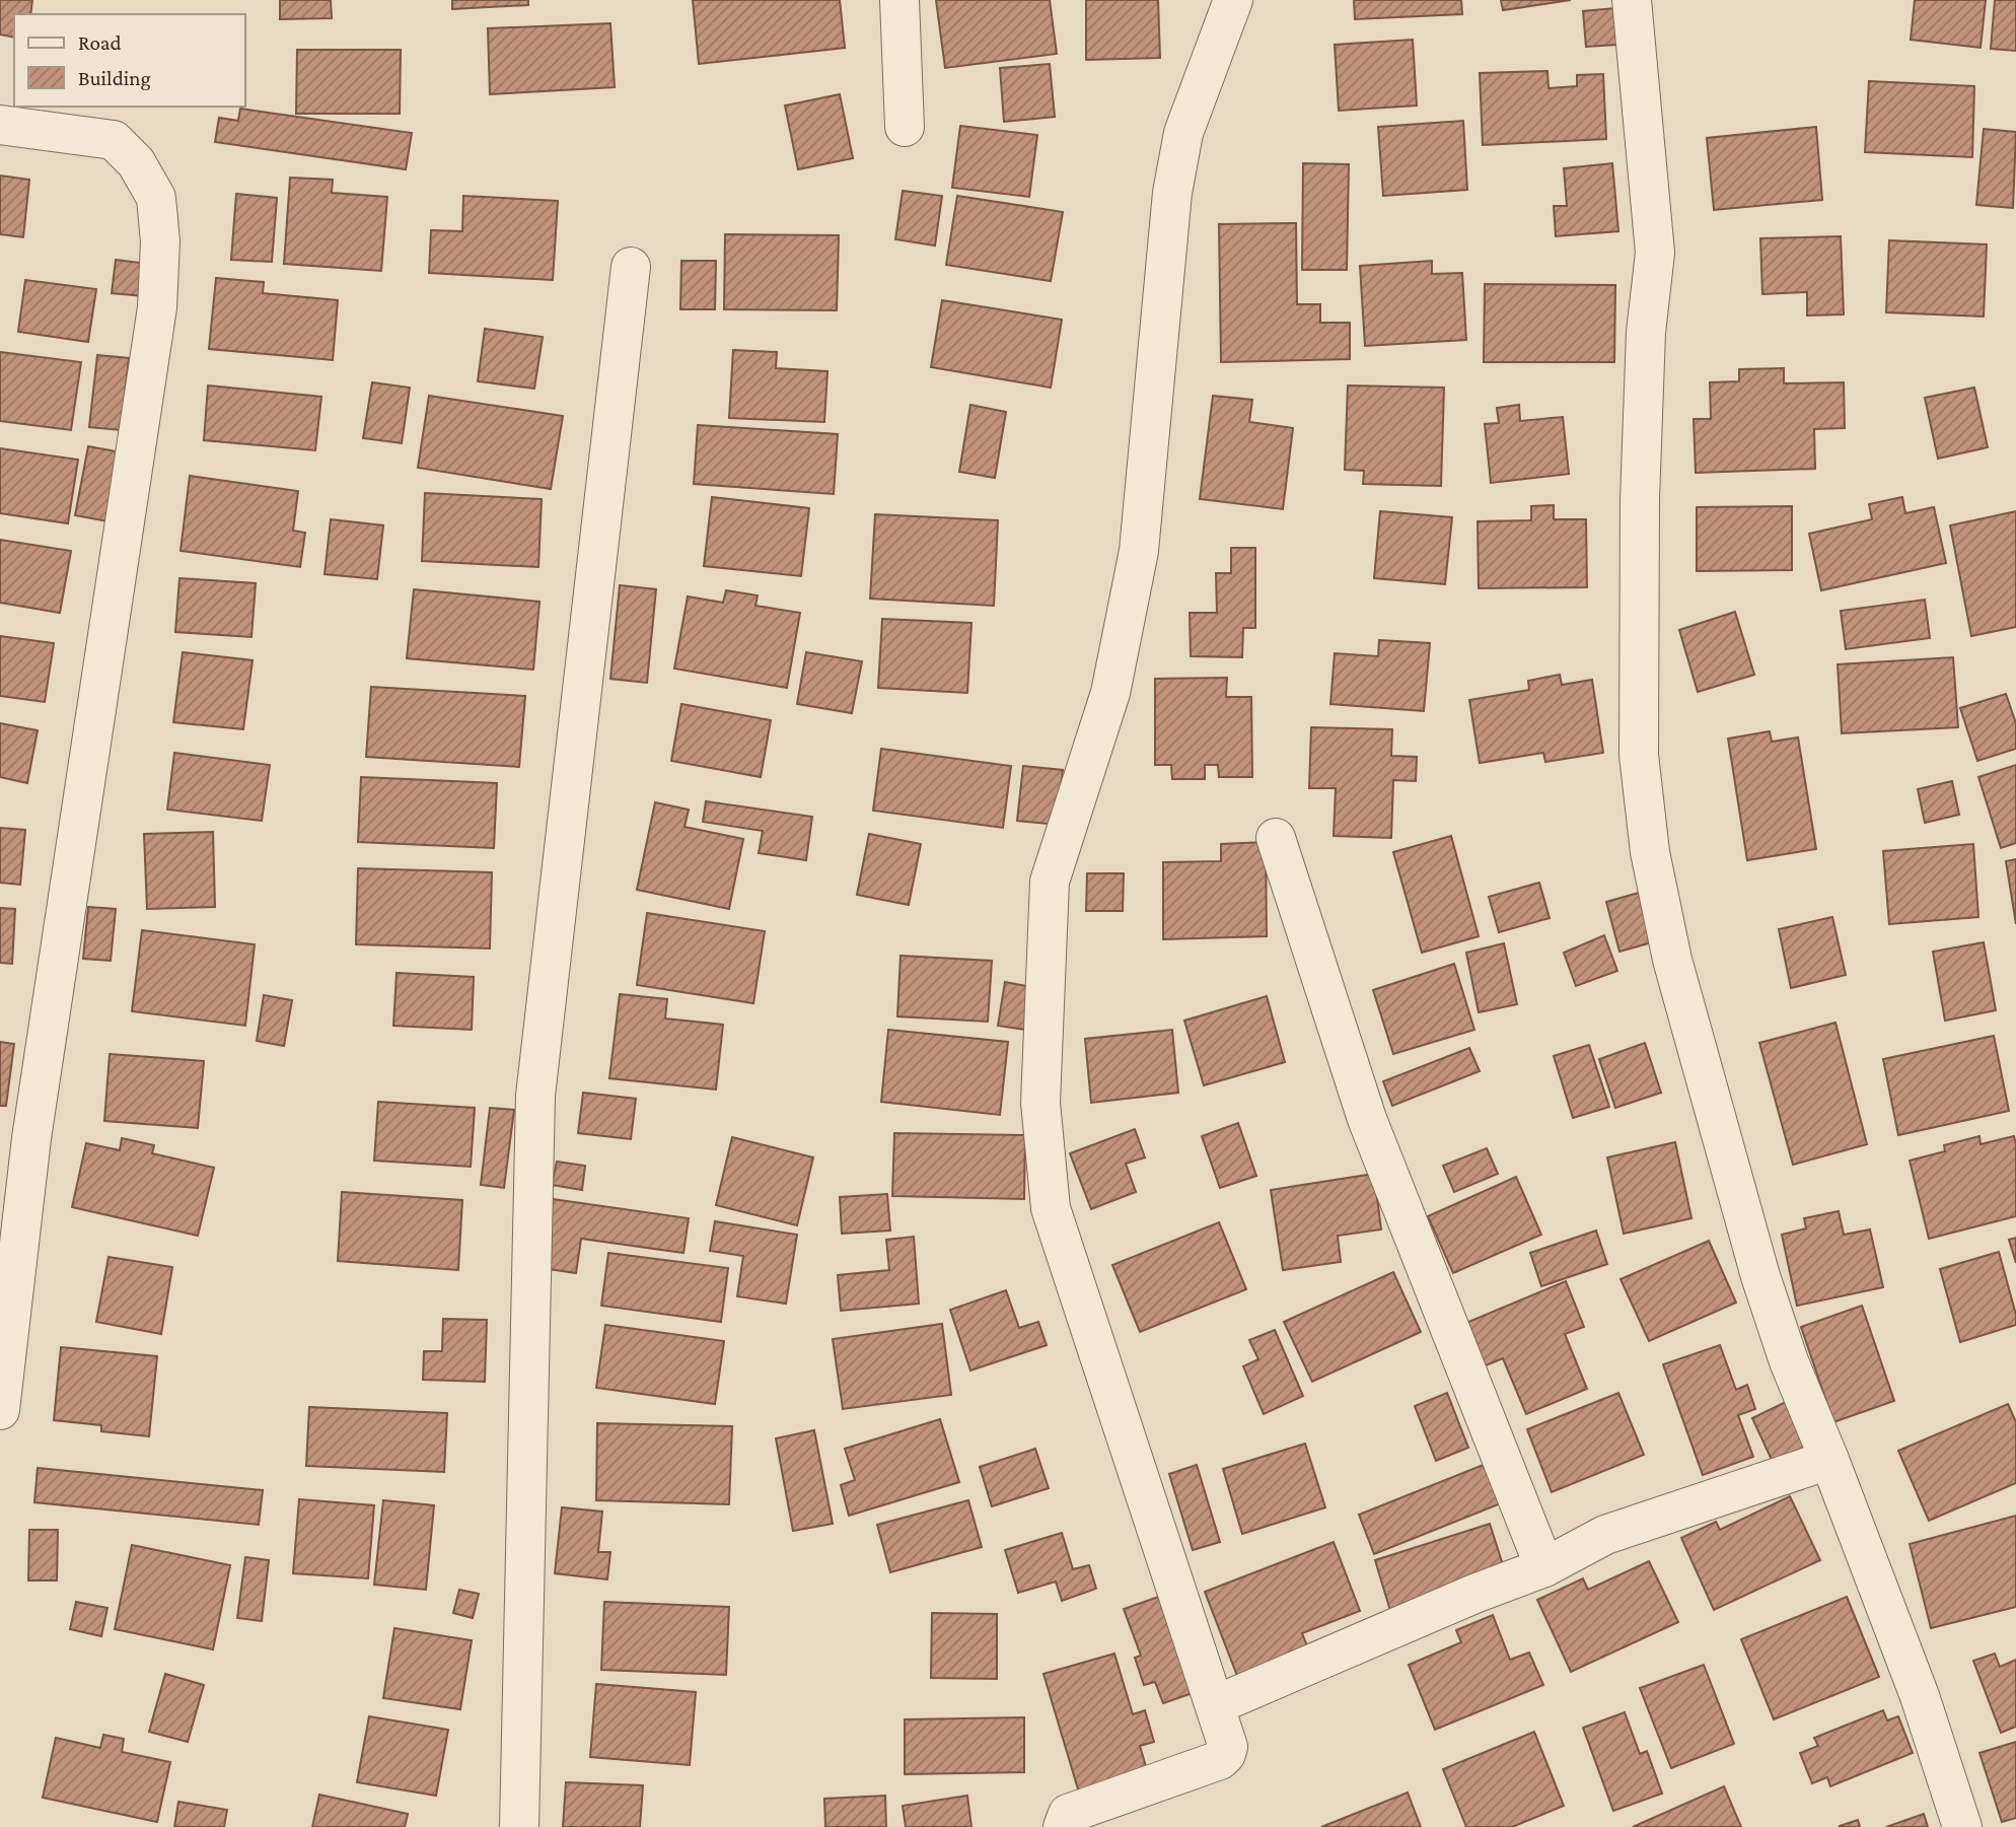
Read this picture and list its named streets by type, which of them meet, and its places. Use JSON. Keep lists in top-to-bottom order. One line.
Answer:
{"legend":["Road","Building"]}
